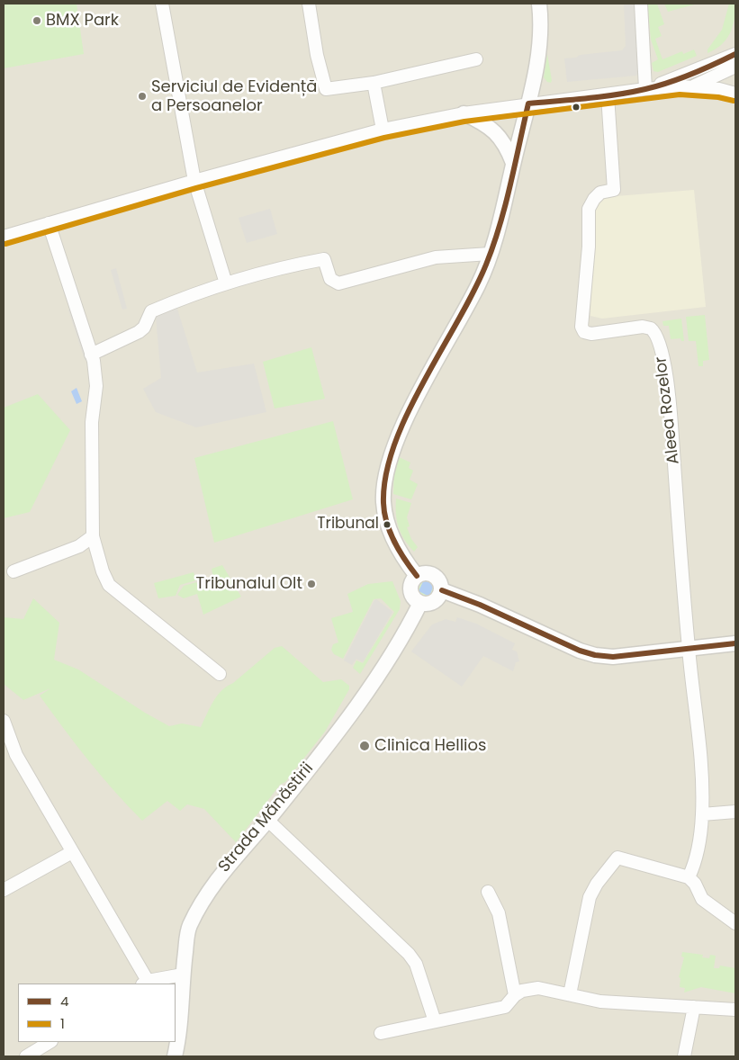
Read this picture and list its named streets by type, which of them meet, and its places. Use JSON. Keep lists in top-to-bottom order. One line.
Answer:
{"streets":{"street":["Aleea Rozelor","Strada Mănăstirii"]},"places":["BMX Park","Serviciul de Evidență a Persoanelor","Tribunal","Tribunalul Olt","Clinica Hellios"],"lines":["transit line 4","transit line 1"],"legend":["4","1"]}
